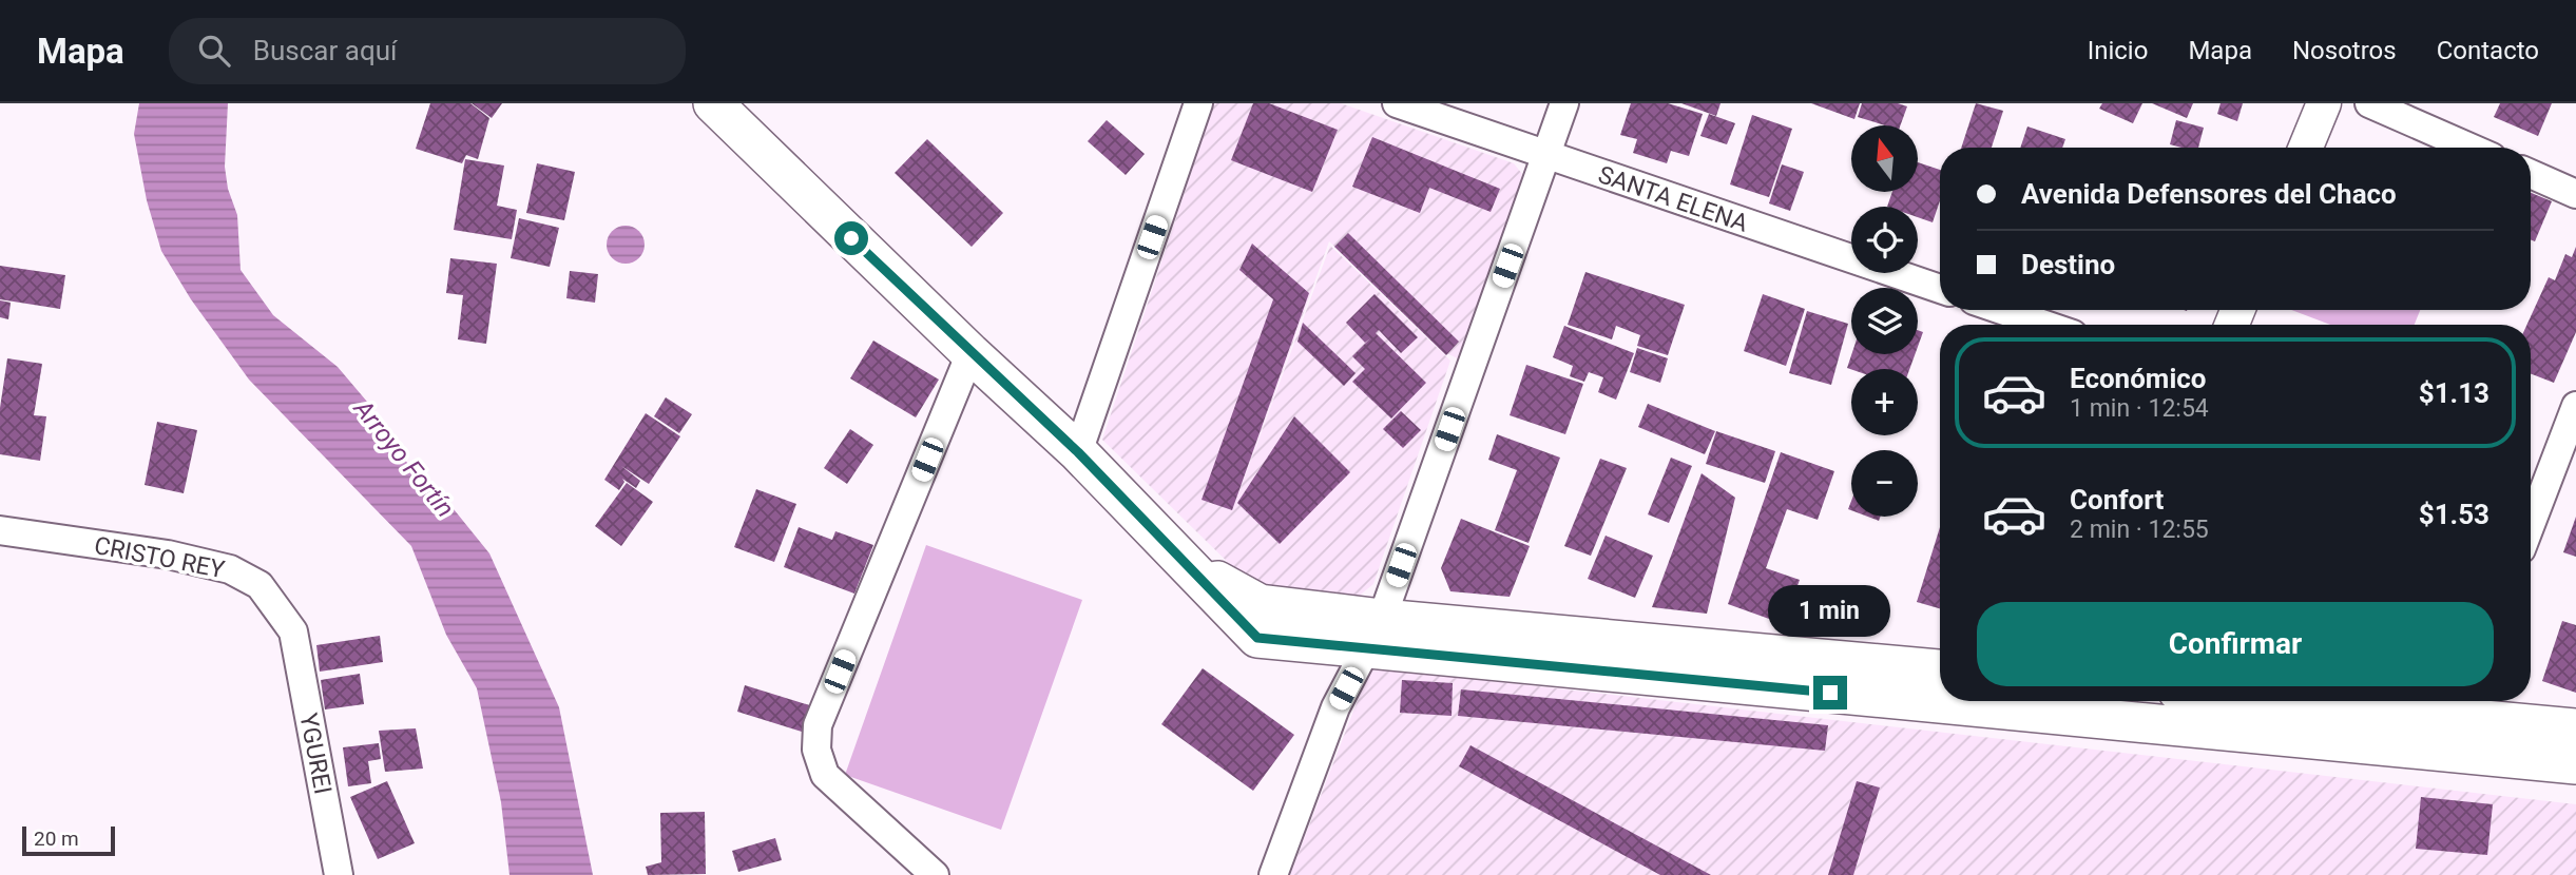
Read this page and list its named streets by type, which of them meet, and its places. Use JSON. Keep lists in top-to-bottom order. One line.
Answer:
{"streets":{"street":["SANTA ELENA","CRISTO REY","YGUREI"]},"crossings":[["CRISTO REY","YGUREI"]],"water":["Arroyo Fortín"],"scale_bar":"20 m","north":"top","page":{"header":"Mapa","search":"Buscar aquí","nav":["Inicio","Mapa","Nosotros","Contacto"],"map_buttons":["+","−"],"banner":["Avenida Defensores del Chaco","Destino"],"list":[{"name":"Económico","note":"1 min · 12:54","value":"$1.13"},{"name":"Confort","note":"2 min · 12:55","value":"$1.53"}],"bubble":"1 min","buttons":"Confirmar","scale":"20 m"}}
